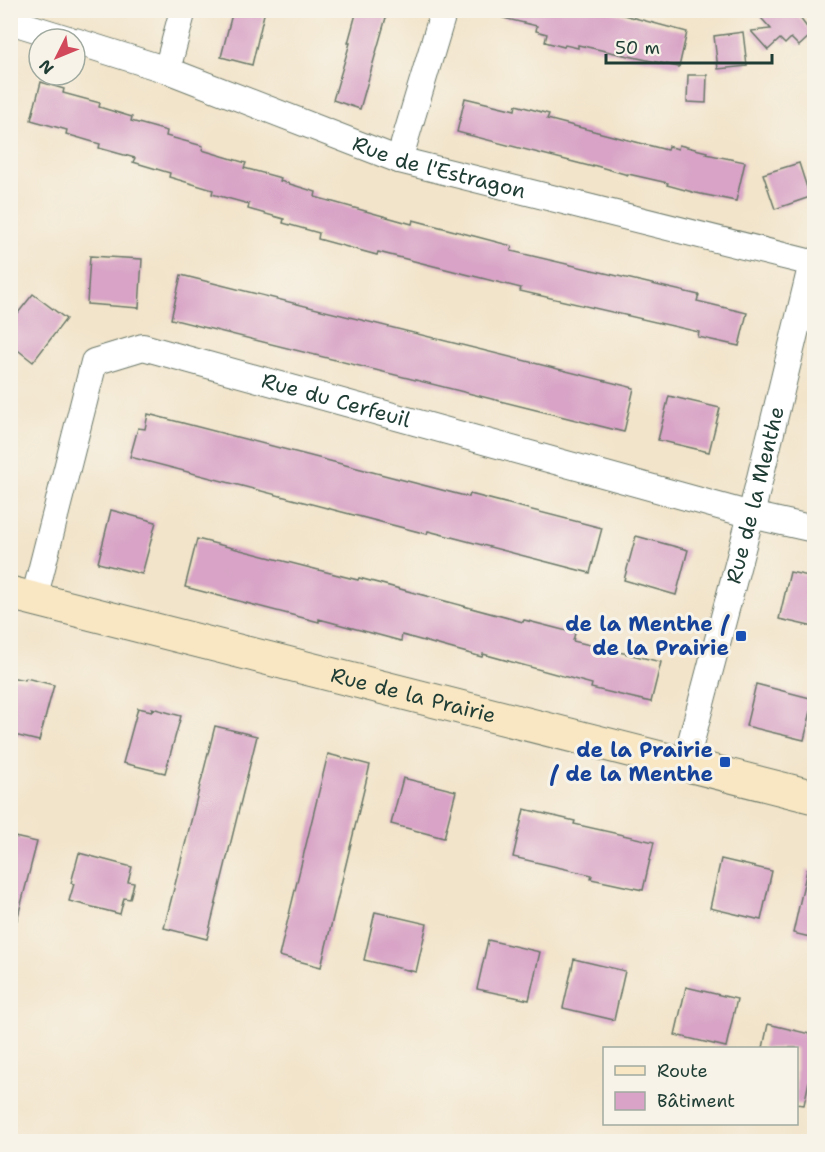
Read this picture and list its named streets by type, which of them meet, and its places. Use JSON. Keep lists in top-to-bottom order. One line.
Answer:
{"streets":{"street":["Rue de l'Estragon","Rue du Cerfeuil","Rue de la Menthe","Rue de la Prairie"]},"crossings":[["Rue de l'Estragon","Rue de la Menthe"],["Rue du Cerfeuil","Rue de la Menthe"],["Rue du Cerfeuil","Rue de la Prairie"],["Rue de la Menthe","Rue de la Prairie"]],"places":{"transit":["de la Menthe / de la Prairie","de la Prairie / de la Menthe"]},"legend":["Route","Bâtiment"],"scale_bar":"50 m","north":"bottom left"}
